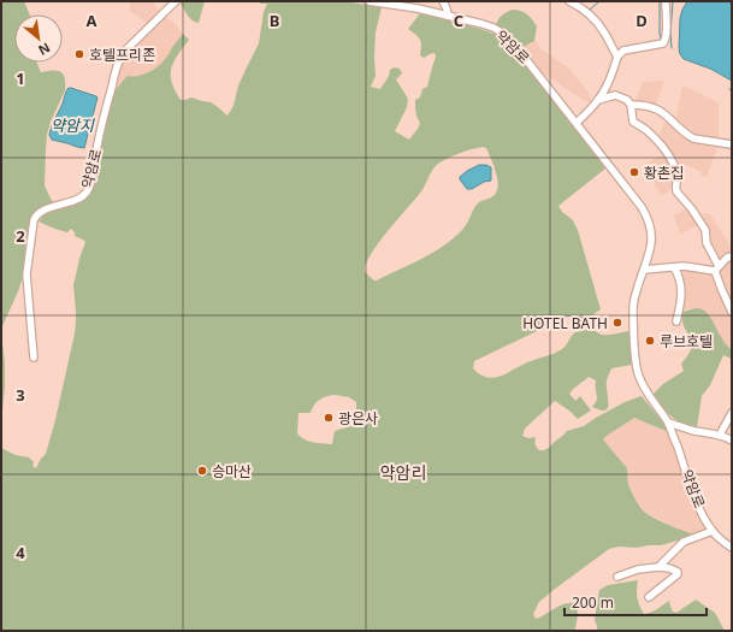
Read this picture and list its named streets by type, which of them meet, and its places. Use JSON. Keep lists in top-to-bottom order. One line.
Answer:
{"streets":{"street":["약암로"]},"districts":["약암리"],"water":["약암지"],"places":["호텔프리존","황촌집","HOTEL BATH","루브호텔","광은사","승마산"],"scale_bar":"200 m","north":"bottom right","grid":{"columns":["A","B","C","D"],"rows":["1","2","3","4"]}}
